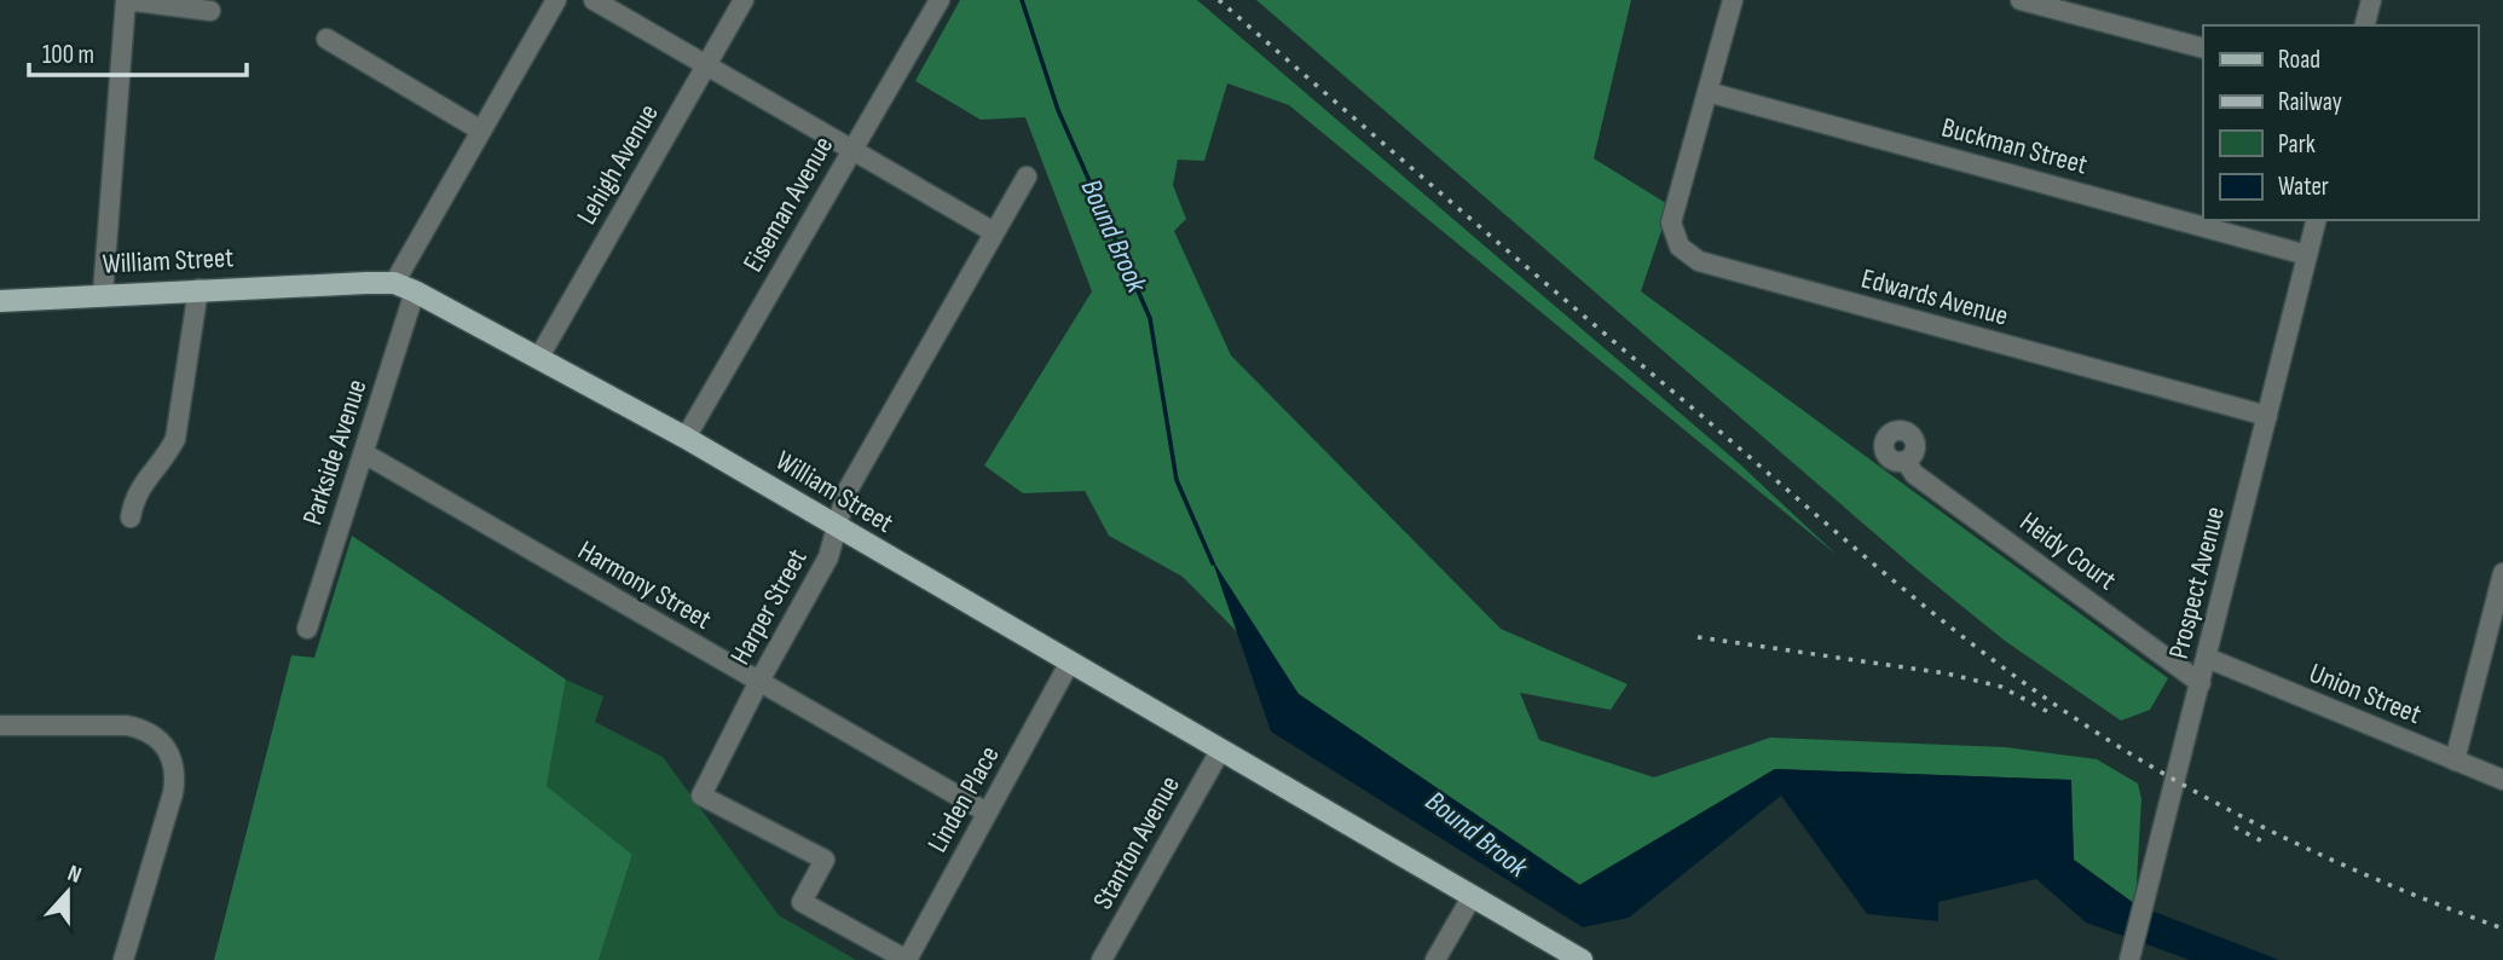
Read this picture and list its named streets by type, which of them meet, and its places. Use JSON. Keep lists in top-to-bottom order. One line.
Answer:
{"streets":{"main road":["William Street"],"street":["Buckman Street","Lehigh Avenue","Eiseman Avenue","Edwards Avenue","Parkside Avenue","Heidy Court","Prospect Avenue","Harmony Street","Harper Street","Union Street","Linden Place","Stanton Avenue"]},"crossings":[["Buckman Street","Edwards Avenue"],["Buckman Street","Prospect Avenue"],["Lehigh Avenue","William Street"],["Eiseman Avenue","William Street"],["William Street","Parkside Avenue"],["William Street","Harper Street"],["William Street","Linden Place"],["William Street","Stanton Avenue"],["Edwards Avenue","Prospect Avenue"],["Parkside Avenue","Harmony Street"],["Heidy Court","Prospect Avenue"],["Prospect Avenue","Union Street"],["Harmony Street","Harper Street"],["Harmony Street","Linden Place"],["Harper Street","Linden Place"]],"water":["Bound Brook"],"legend":["Road","Railway","Park","Water"],"scale_bar":"100 m","north":"top"}
